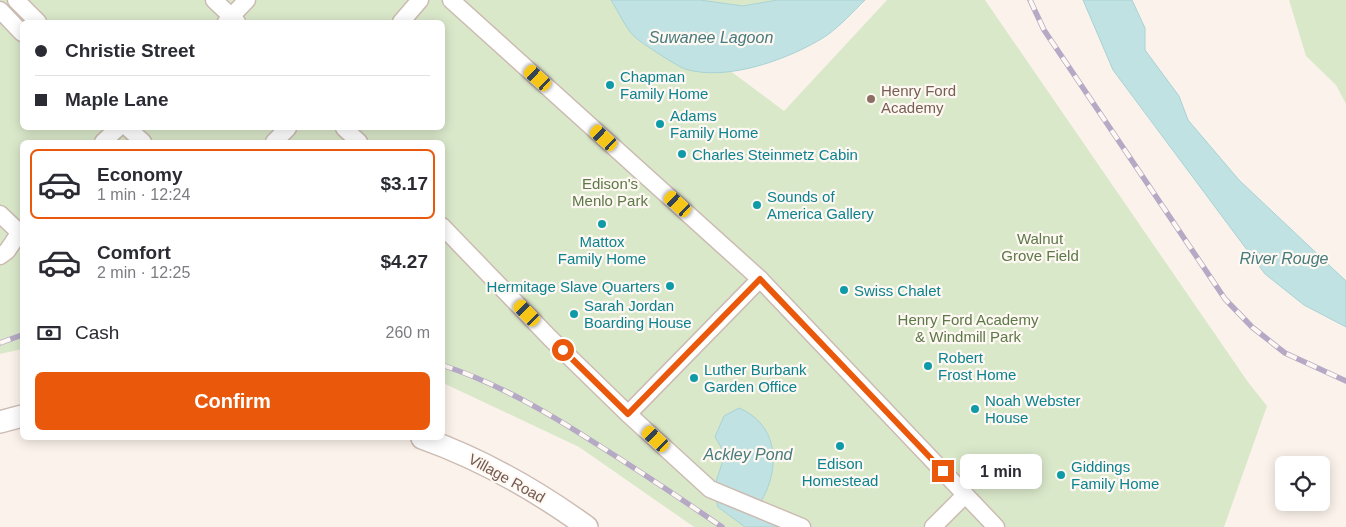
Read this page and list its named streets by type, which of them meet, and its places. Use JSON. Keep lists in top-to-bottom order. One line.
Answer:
{"streets":{"street":["Village Road"]},"water":["Suwanee Lagoon","River Rouge","Ackley Pond"],"parks":["Edison's Menlo Park","Walnut Grove Field","Henry Ford Academy & Windmill Park"],"places":["Chapman Family Home","Henry Ford Academy","Adams Family Home","Charles Steinmetz Cabin","Sounds of America Gallery","Mattox Family Home","Hermitage Slave Quarters","Swiss Chalet","Sarah Jordan Boarding House","Robert Frost Home","Luther Burbank Garden Office","Noah Webster House","Edison Homestead","Giddings Family Home"],"page":{"banner":["Christie Street","Maple Lane"],"list":[{"name":"Economy","note":"1 min · 12:24","value":"$3.17"},{"name":"Comfort","note":"2 min · 12:25","value":"$4.27"}],"pay":["Cash","260 m"],"buttons":"Confirm","bubble":"1 min"}}
